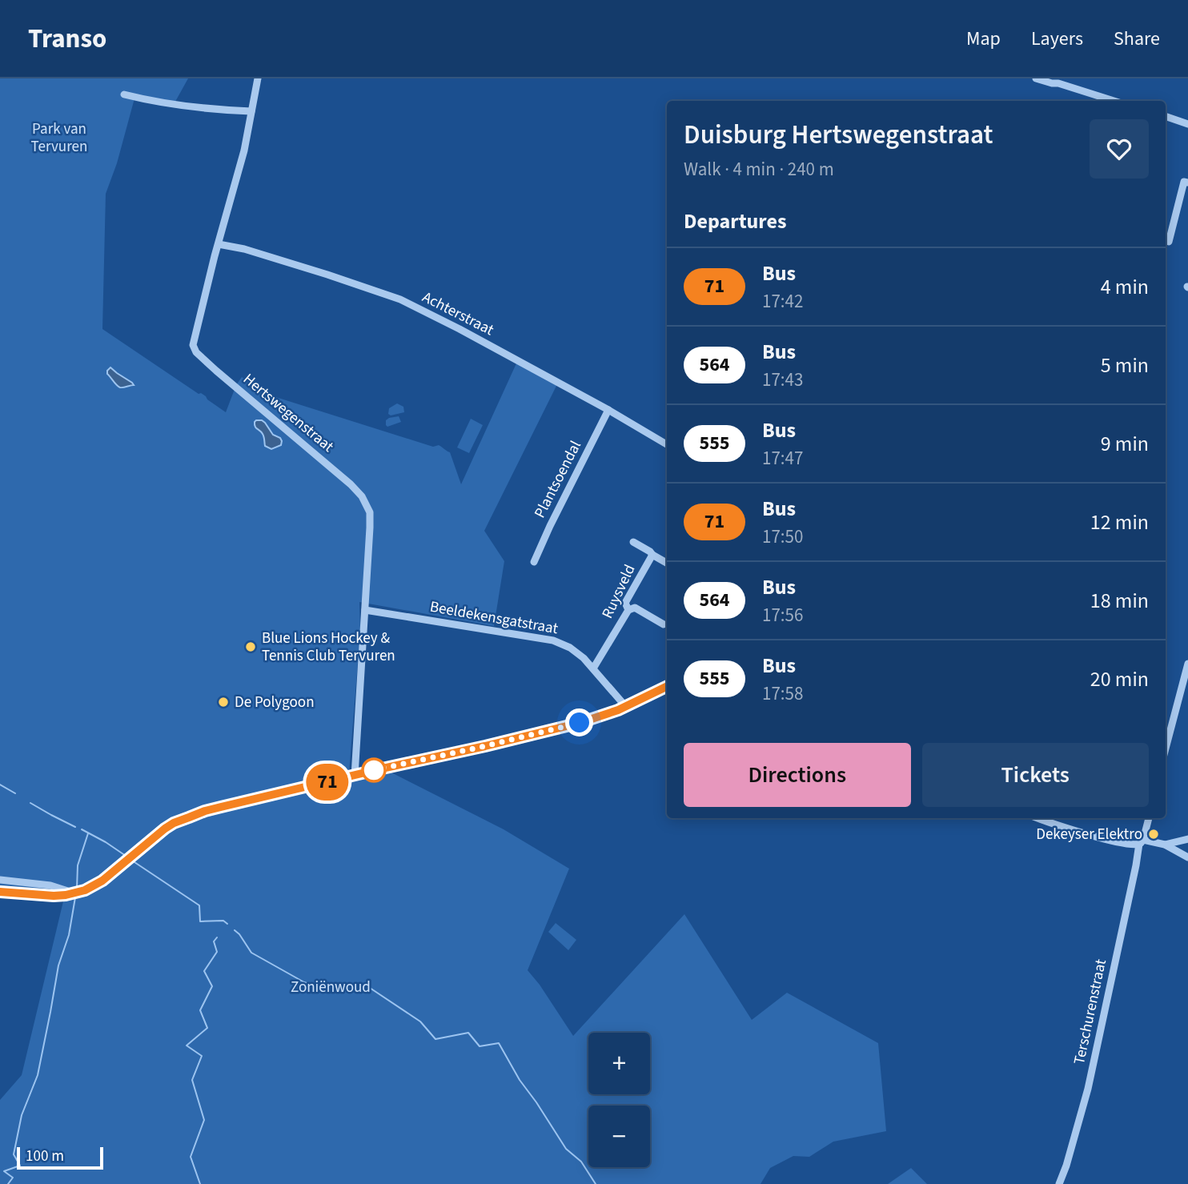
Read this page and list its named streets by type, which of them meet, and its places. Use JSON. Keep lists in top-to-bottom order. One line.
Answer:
{"streets":{"street":["Achterstraat","Hertswegenstraat","Plantsoendal","Ruysveld","Beeldekensgatstraat","Terschurenstraat"]},"crossings":[["Achterstraat","Hertswegenstraat"],["Achterstraat","Plantsoendal"],["Hertswegenstraat","Beeldekensgatstraat"],["Ruysveld","Beeldekensgatstraat"]],"parks":["Park van Tervuren","Zoniënwoud"],"places":["Blue Lions Hockey & Tennis Club Tervuren","De Polygoon","Dekeyser Elektro"],"lines":["bus line 71"],"scale_bar":"100 m","page":{"header":"Transo","nav":["Map","Layers","Share"],"on_map":"71","heading":[["Duisburg Hertswegenstraat","Walk · 4 min · 240 m"],"Departures"],"list":[{"mark":"71","name":"Bus","note":"17:42","value":"4 min"},{"mark":"564","name":"Bus","note":"17:43","value":"5 min"},{"mark":"555","name":"Bus","note":"17:47","value":"9 min"},{"mark":"71","name":"Bus","note":"17:50","value":"12 min"},{"mark":"564","name":"Bus","note":"17:56","value":"18 min"},{"mark":"555","name":"Bus","note":"17:58","value":"20 min"}],"buttons":["Directions","Tickets"],"map_buttons":["+","−"],"scale":"100 m"}}
